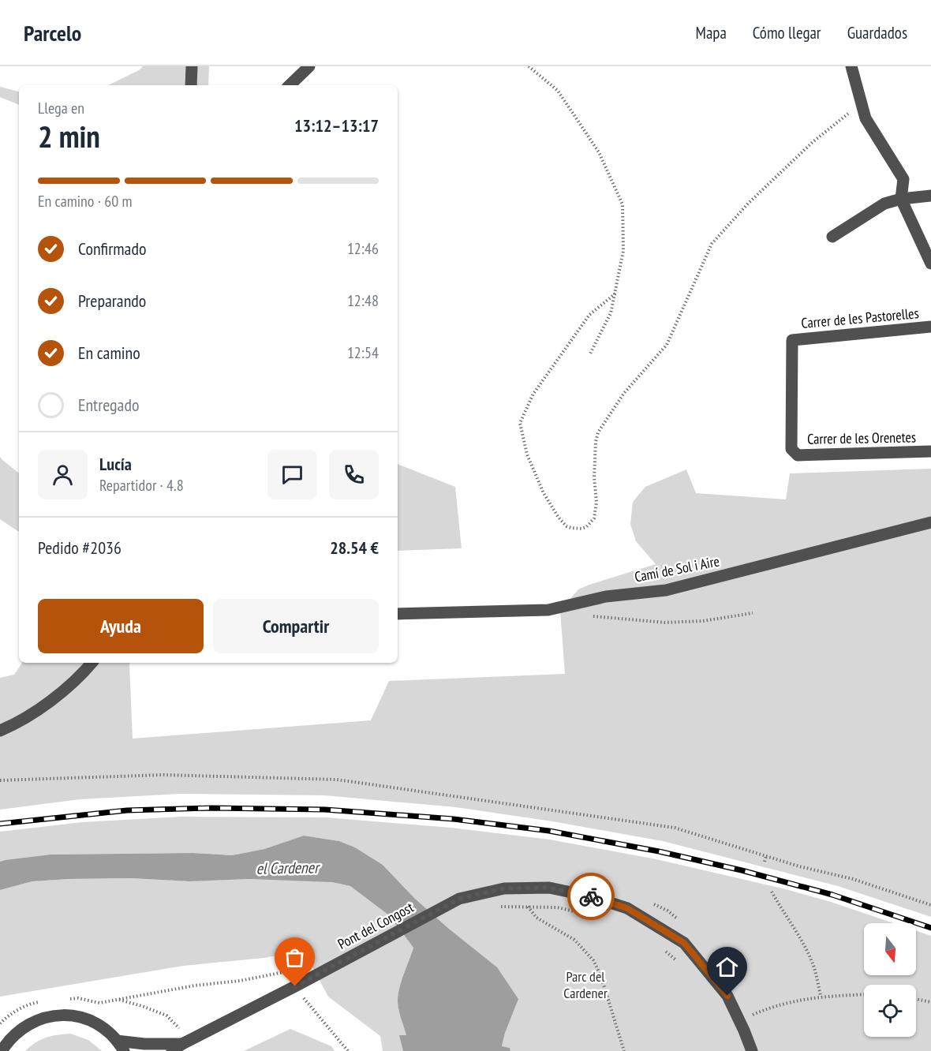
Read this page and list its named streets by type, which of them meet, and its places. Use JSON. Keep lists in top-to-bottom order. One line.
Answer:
{"streets":{"street":["Carrer de les Pastorelles","Carrer de les Orenetes","Camí de Sol i Aire","Pont del Congost"]},"crossings":[["Carrer de les Pastorelles","Carrer de les Orenetes"]],"water":["el Cardener"],"parks":["Parc del Cardener"],"north":"bottom","page":{"header":"Parcelo","nav":["Mapa","Cómo llegar","Guardados"],"heading":["2 min","Llega en","13:12–13:17"],"panel":["Lucía","Repartidor · 4.8","Pedido #2036","28.54 €"],"bar":"En camino · 60 m","list":[["Confirmado","12:46"],["Preparando","12:48"],["En camino","12:54"],"Entregado"],"buttons":["Ayuda","Compartir"]}}
